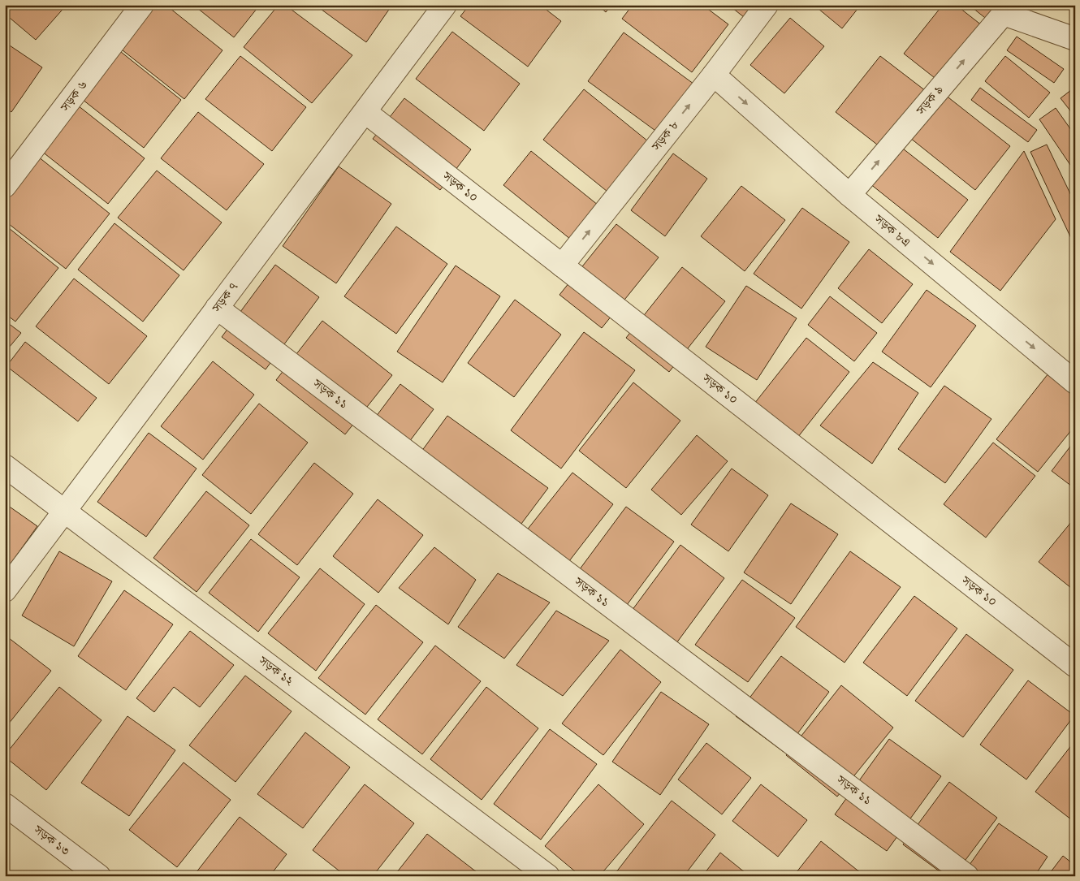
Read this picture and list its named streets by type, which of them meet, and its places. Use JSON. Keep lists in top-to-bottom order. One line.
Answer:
{"streets":{"street":["সড়ক ৬","সড়ক ৯","সড়ক ৮","সড়ক ১০","সড়ক ৮এ","সড়ক ৭","সড়ক ১১","সড়ক ১২","সড়ক ১৩"]},"crossings":[["সড়ক ৯","সড়ক ৮এ"],["সড়ক ৮","সড়ক ১০"],["সড়ক ৮","সড়ক ৮এ"],["সড়ক ১০","সড়ক ৭"],["সড়ক ৭","সড়ক ১১"],["সড়ক ৭","সড়ক ১২"]],"one_way":["সড়ক ৯","সড়ক ৮","সড়ক ৮এ"]}
